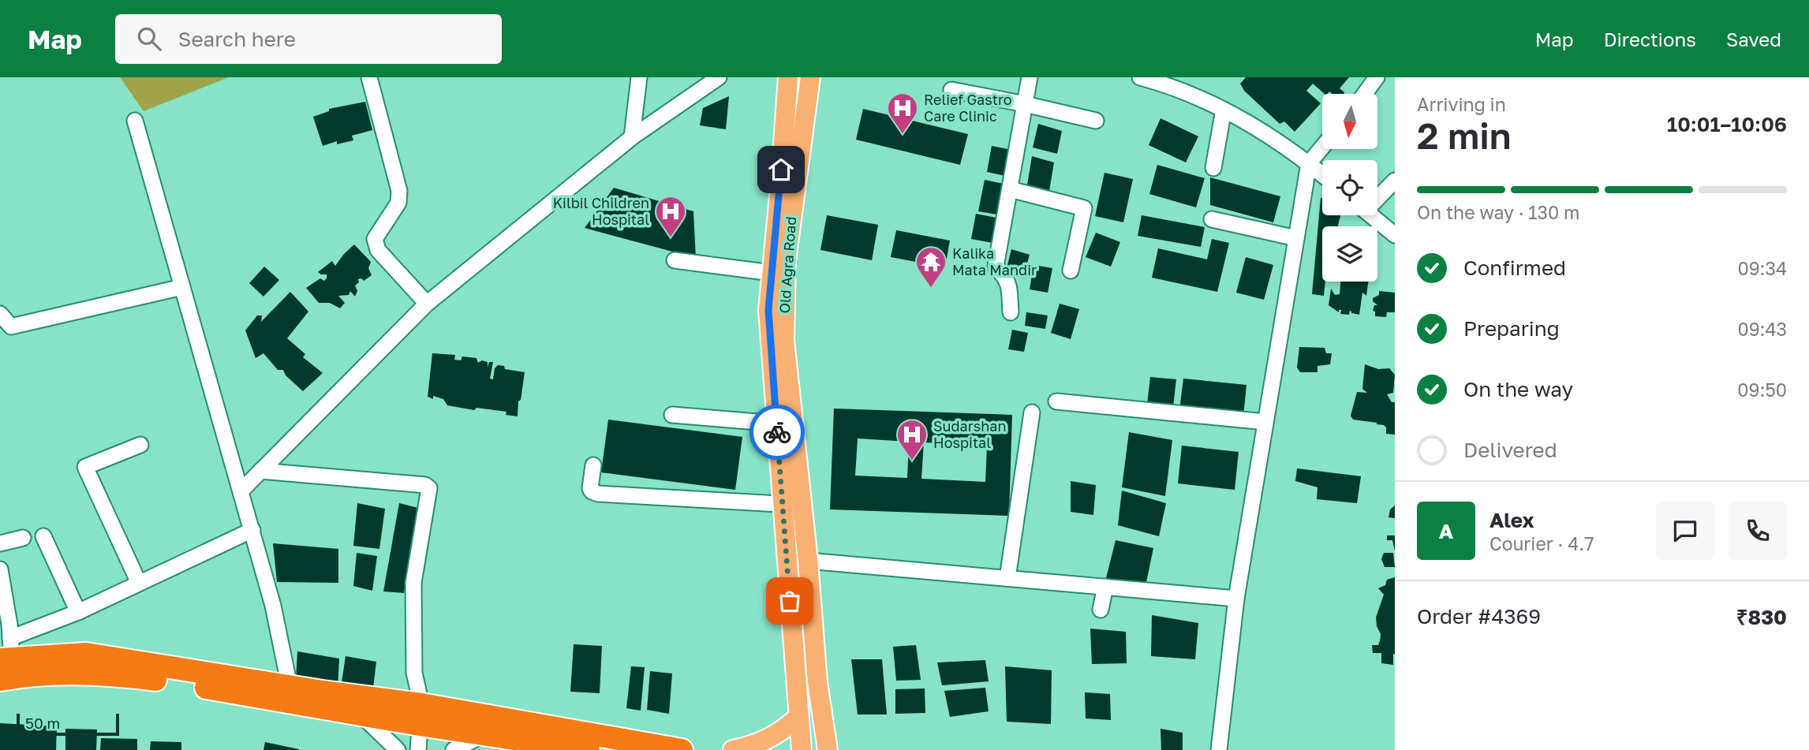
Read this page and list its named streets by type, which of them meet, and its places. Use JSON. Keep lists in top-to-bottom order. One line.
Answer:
{"streets":{"main road":["Old Agra Road"]},"places":{"hospital":["Relief Gastro Care Clinic","Kilbil Children Hospital","Sudarshan Hospital"],"temple":["Kalika Mata Mandir"]},"scale_bar":"50 m","north":"bottom","page":{"header":"Map","search":"Search here","nav":["Map","Directions","Saved"],"heading":["2 min","Arriving in","10:01–10:06"],"panel":["Alex","Courier · 4.7","Order #4369","₹830"],"bar":"On the way · 130 m","list":[["Confirmed","09:34"],["Preparing","09:43"],["On the way","09:50"],"Delivered"],"round":"A","scale":"50 m"}}
